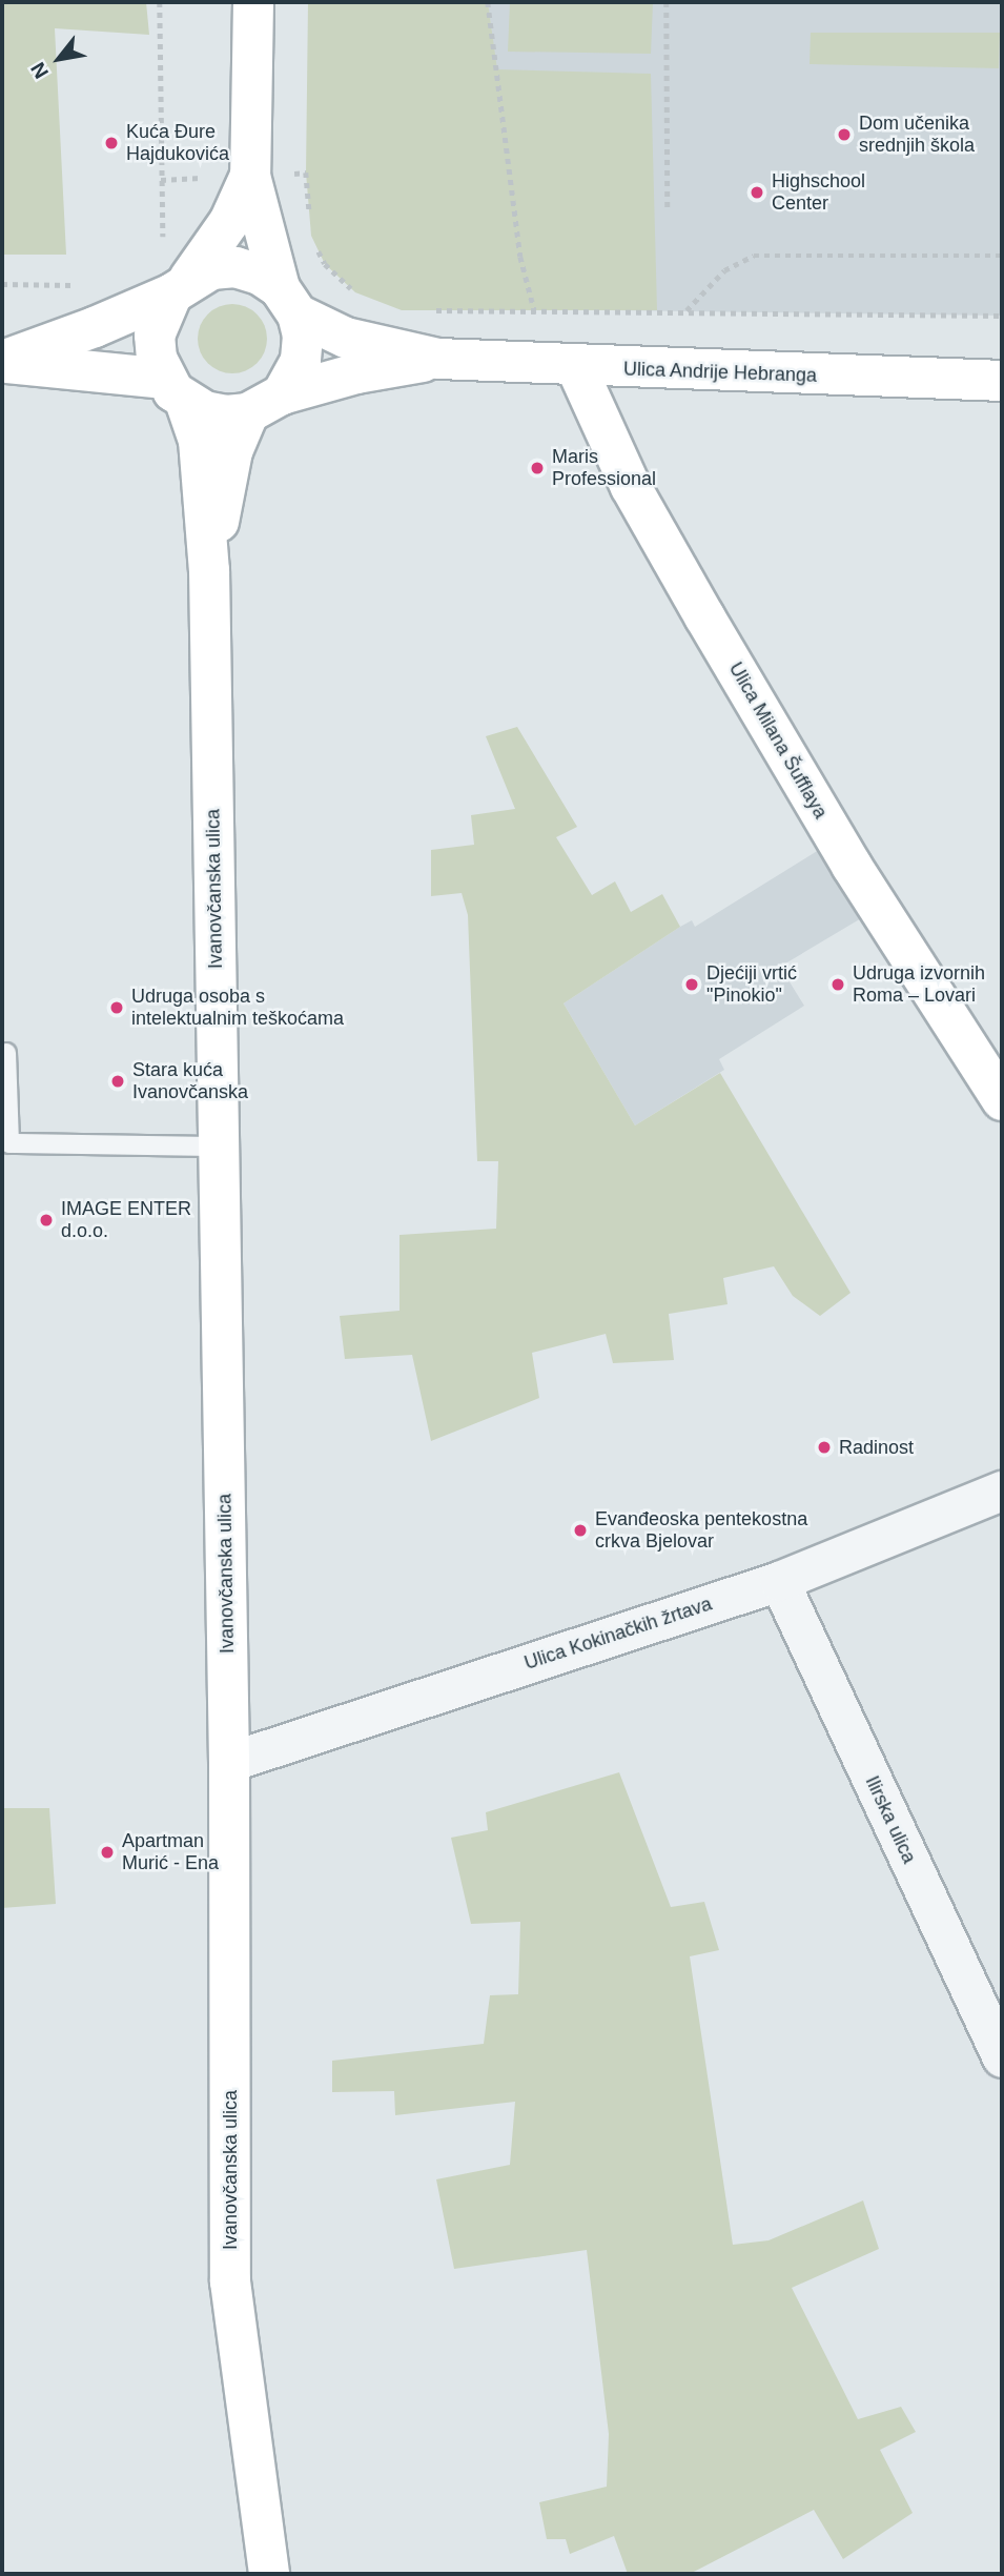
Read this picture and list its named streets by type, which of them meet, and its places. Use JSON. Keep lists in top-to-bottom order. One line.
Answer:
{"streets":{"street":["Ulica Andrije Hebranga","Ulica Milana Šufflaya","Ivanovčanska ulica","Ulica Kokinačkih žrtava","Ilirska ulica"]},"crossings":[["Ulica Andrije Hebranga","Ulica Milana Šufflaya"],["Ulica Andrije Hebranga","Ivanovčanska ulica"],["Ivanovčanska ulica","Ulica Kokinačkih žrtava"],["Ulica Kokinačkih žrtava","Ilirska ulica"]],"places":["Dom učenika srednjih škola","Kuća Đure Hajdukovića","Highschool Center","Maris Professional","Djećiji vrtić \"Pinokio\"","Udruga izvornih Roma – Lovari","Udruga osoba s intelektualnim teškoćama","Stara kuća Ivanovčanska","IMAGE ENTER d.o.o.","Radinost","Evanđeoska pentekostna crkva Bjelovar","Apartman Murić - Ena"],"north":"bottom left"}
